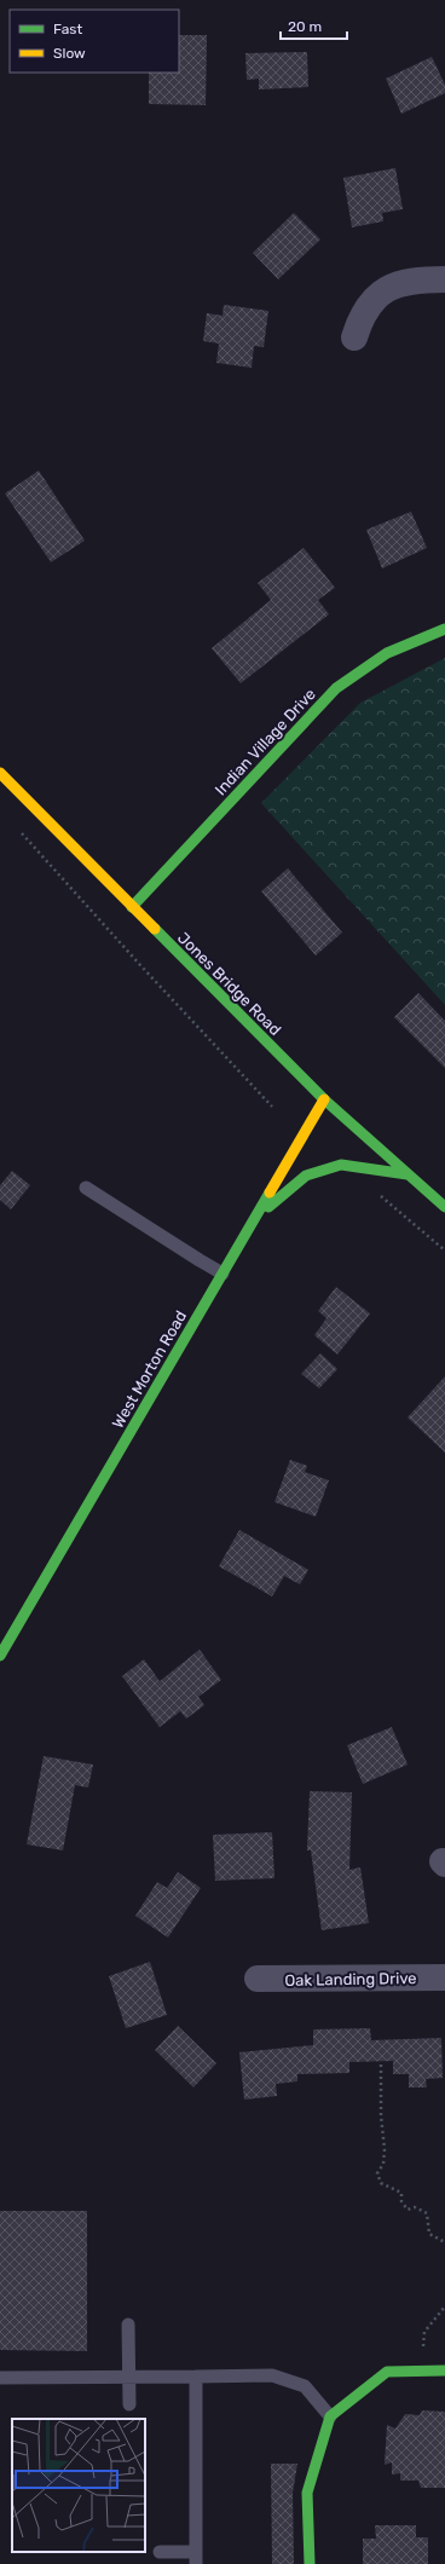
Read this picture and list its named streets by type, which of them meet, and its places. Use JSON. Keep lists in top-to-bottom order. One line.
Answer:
{"streets":{"street":["Indian Village Drive","Jones Bridge Road","West Morton Road","Oak Landing Drive"]},"crossings":[["Indian Village Drive","Jones Bridge Road"],["Jones Bridge Road","West Morton Road"]],"legend":["Fast","Slow"],"scale_bar":"20 m"}
